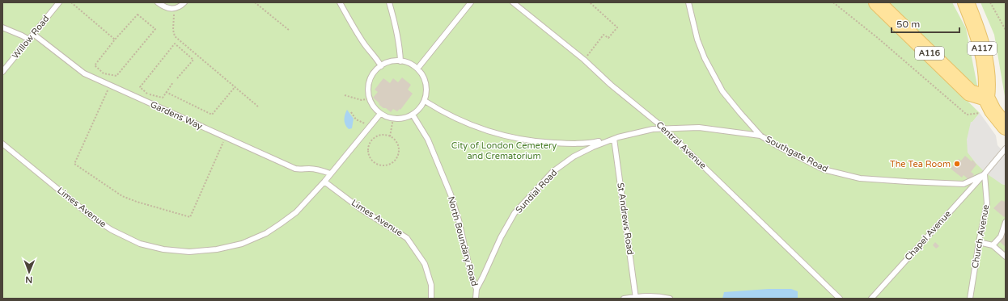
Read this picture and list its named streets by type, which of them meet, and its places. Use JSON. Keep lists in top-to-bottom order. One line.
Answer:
{"streets":{"main road":["A117","A116"],"lane":["Willow Road","Gardens Way","Central Avenue","Southgate Road","Sundial Road","Limes Avenue","St Andrews Road","Chapel Avenue","Church Avenue","North Boundary Road"]},"crossings":[["Willow Road","Gardens Way"],["A117","A116"],["Southgate Road","Chapel Avenue"],["Southgate Road","Church Avenue"],["Sundial Road","St Andrews Road"],["Sundial Road","North Boundary Road"],["Chapel Avenue","Church Avenue"]],"parks":["City of London Cemetery and Crematorium"],"places":["The Tea Room"],"scale_bar":"50 m","north":"bottom"}
